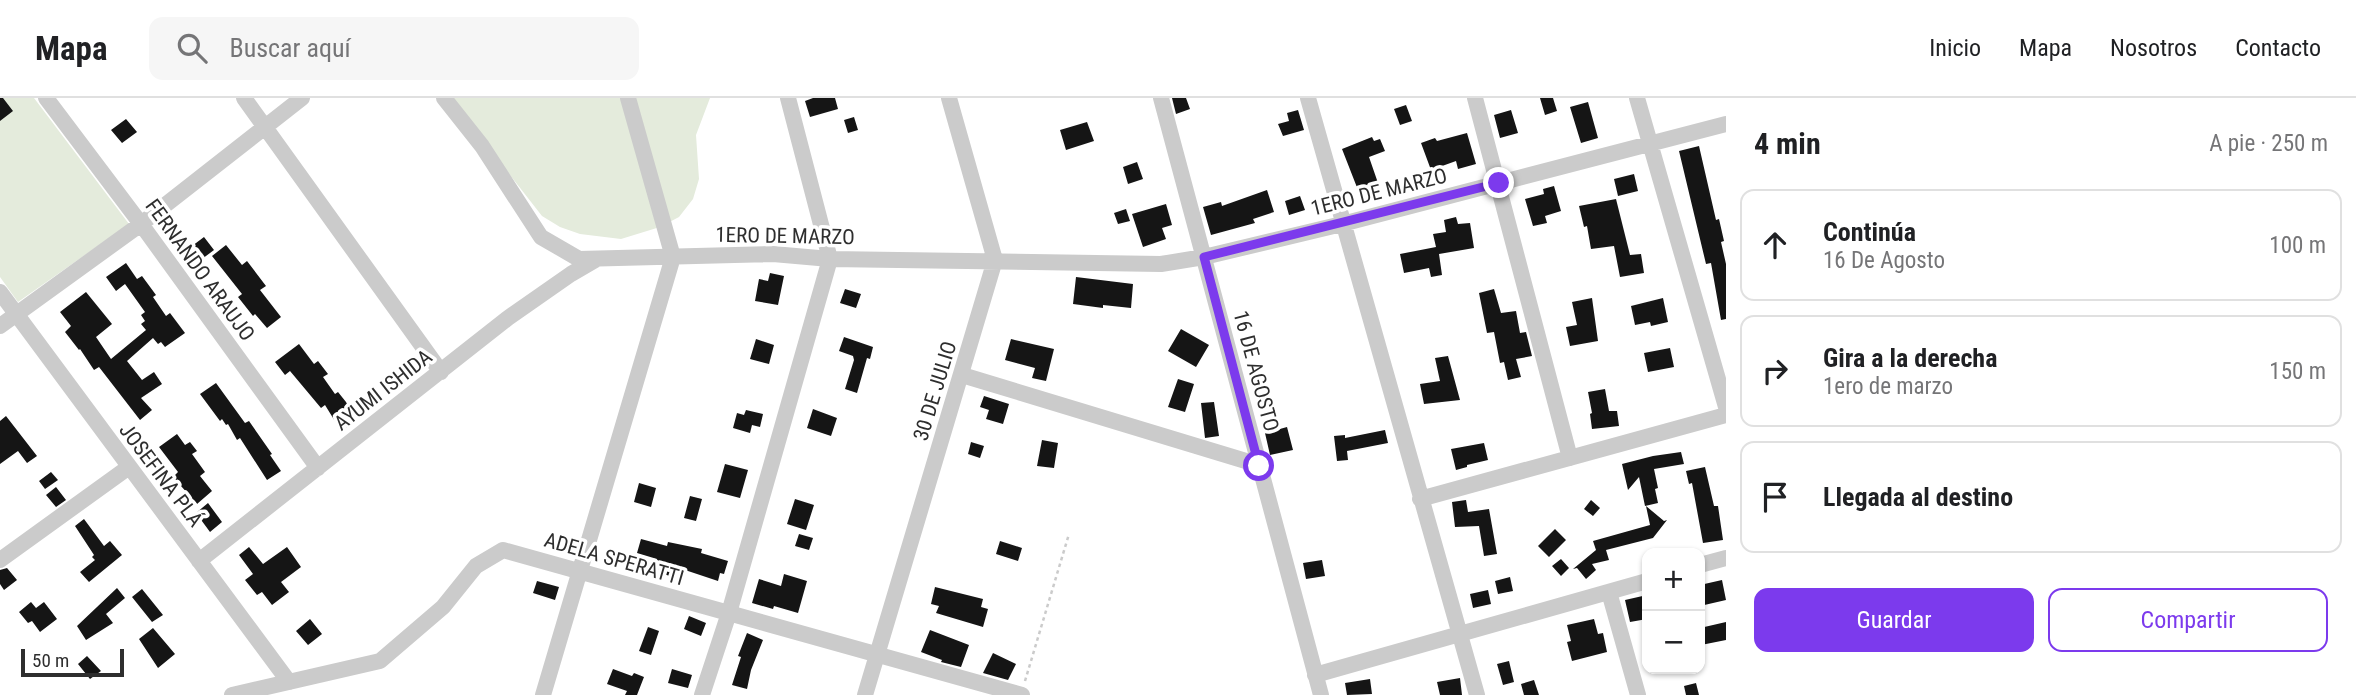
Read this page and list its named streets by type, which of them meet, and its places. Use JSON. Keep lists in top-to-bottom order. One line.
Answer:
{"streets":{"street":["1ERO DE MARZO","FERNANDO ARAUJO","16 DE AGOSTO","AYUMI ISHIDA","30 DE JULIO","JOSEFINA PLÁ","ADELA SPERATTI"]},"crossings":[["1ERO DE MARZO","16 DE AGOSTO"],["1ERO DE MARZO","AYUMI ISHIDA"],["1ERO DE MARZO","30 DE JULIO"],["FERNANDO ARAUJO","AYUMI ISHIDA"],["AYUMI ISHIDA","JOSEFINA PLÁ"],["30 DE JULIO","ADELA SPERATTI"],["JOSEFINA PLÁ","ADELA SPERATTI"]],"scale_bar":"50 m","page":{"header":"Mapa","search":"Buscar aquí","nav":["Inicio","Mapa","Nosotros","Contacto"],"heading":["4 min","A pie · 250 m"],"list":[["Continúa","16 De Agosto","100 m"],["Gira a la derecha","1ero de marzo","150 m"],"Llegada al destino"],"map_buttons":["+","−"],"buttons":["Guardar","Compartir"],"scale":"50 m"}}
